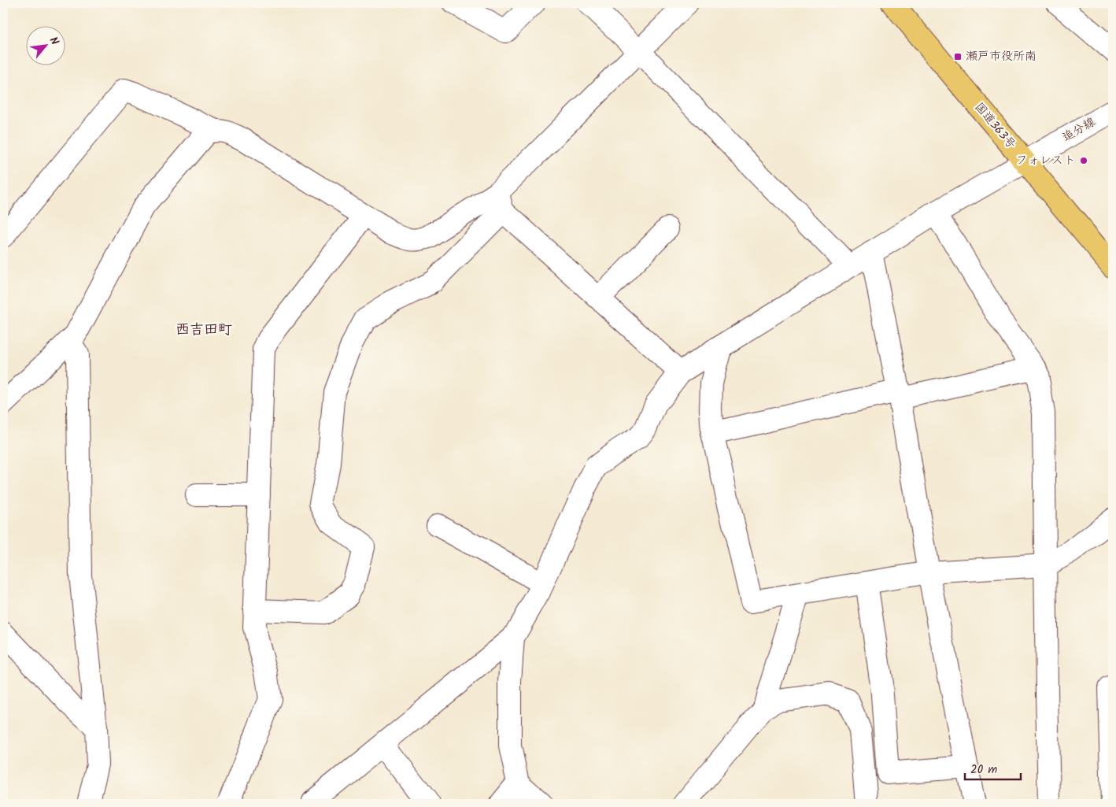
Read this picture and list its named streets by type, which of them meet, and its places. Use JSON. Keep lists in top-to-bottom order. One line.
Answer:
{"streets":{"highway":["国道363号"],"street":["追分線"]},"crossings":[["国道363号","追分線"]],"districts":["西吉田町"],"places":{"transit":["瀬戸市役所南"],"other":["フォレスト"]},"scale_bar":"20 m","north":"top right"}
